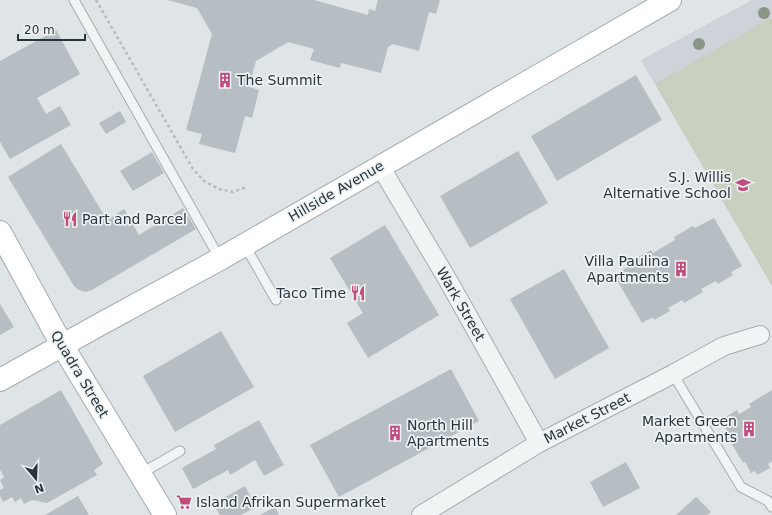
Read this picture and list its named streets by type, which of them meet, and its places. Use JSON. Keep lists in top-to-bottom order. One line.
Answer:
{"streets":{"main road":["Hillside Avenue","Quadra Street"],"street":["Wark Street","Market Street"]},"crossings":[["Hillside Avenue","Wark Street"],["Hillside Avenue","Quadra Street"],["Wark Street","Market Street"]],"places":{"building":["The Summit","Villa Paulina Apartments","Market Green Apartments","North Hill Apartments"],"school or university":["S.J. Willis Alternative School"],"restaurant":["Part and Parcel","Taco Time"],"supermarket":["Island Afrikan Supermarket"]},"scale_bar":"20 m","north":"bottom"}
